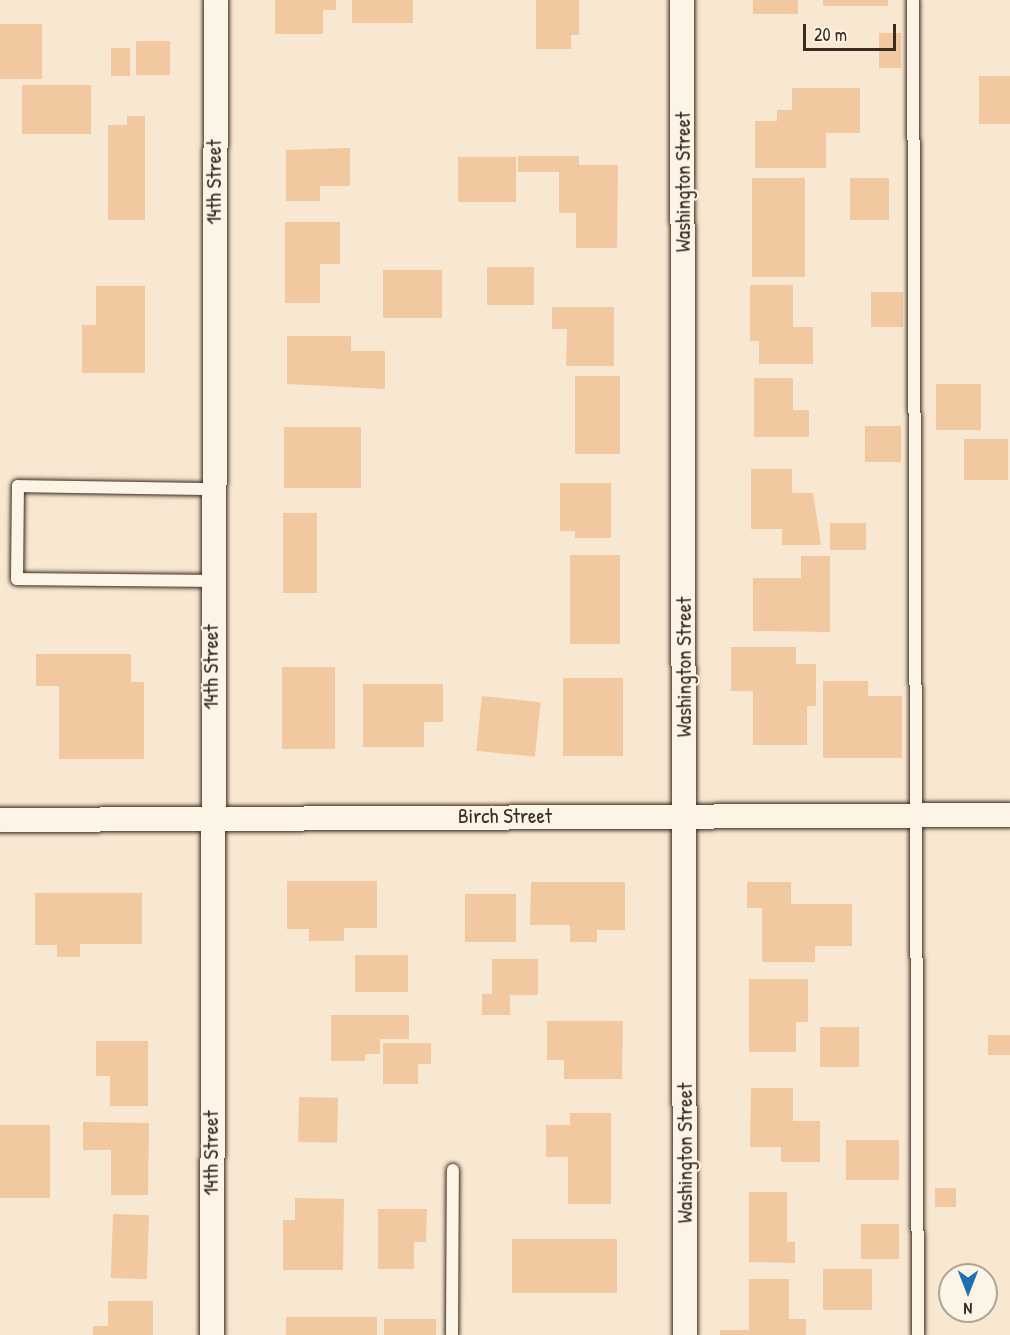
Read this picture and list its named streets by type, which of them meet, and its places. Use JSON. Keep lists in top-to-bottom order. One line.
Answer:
{"streets":{"street":["14th Street","Washington Street","Birch Street"]},"crossings":[["14th Street","Birch Street"],["Washington Street","Birch Street"]],"scale_bar":"20 m","north":"bottom"}
